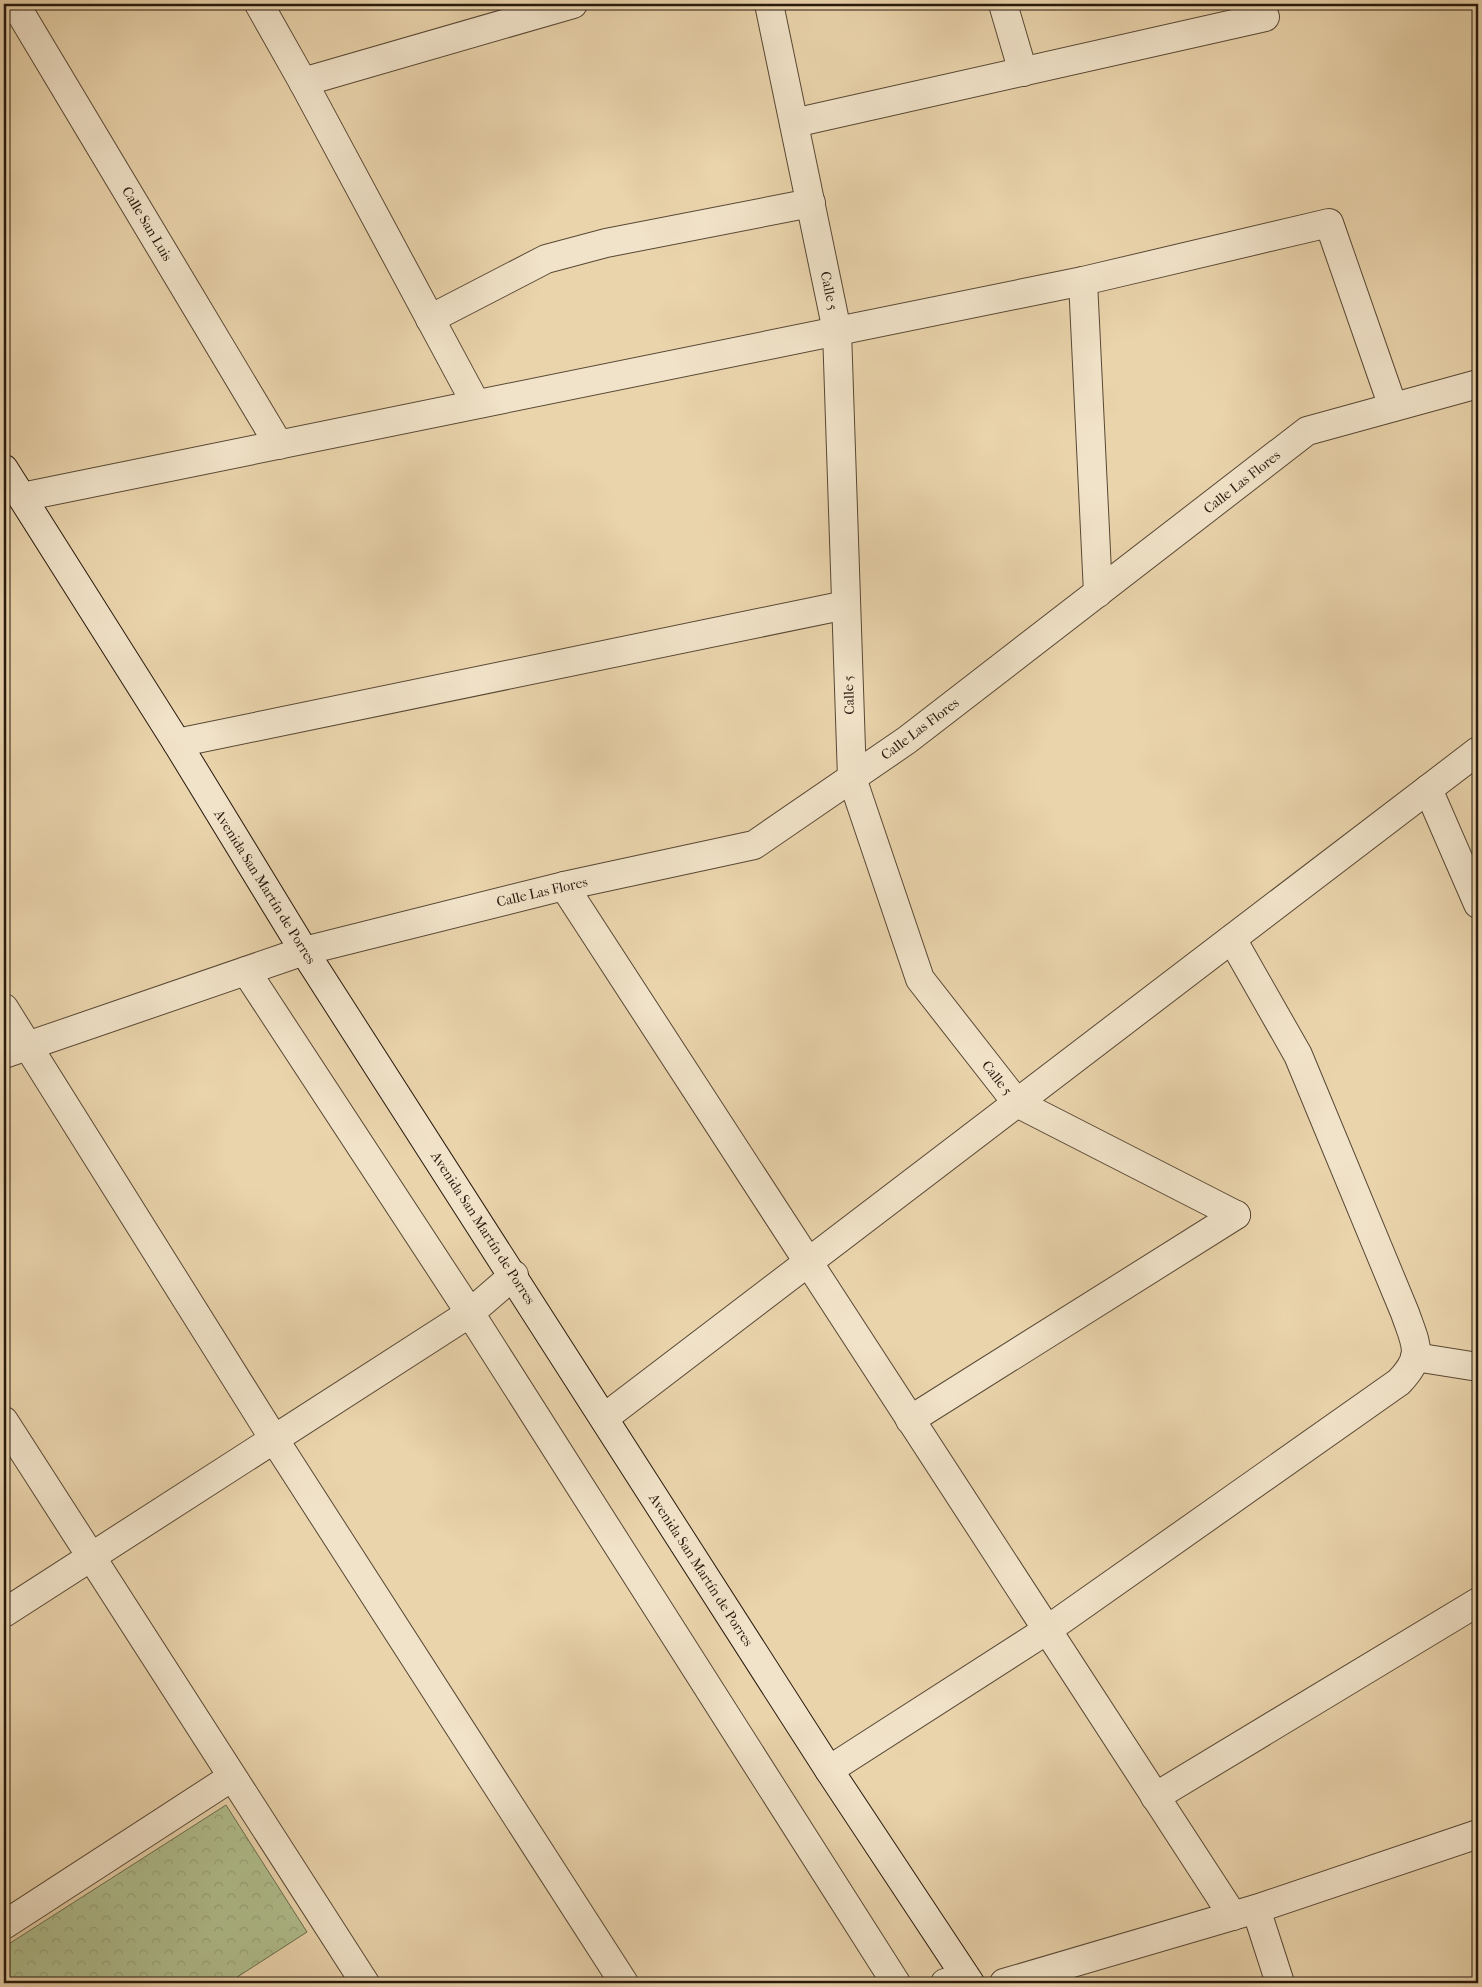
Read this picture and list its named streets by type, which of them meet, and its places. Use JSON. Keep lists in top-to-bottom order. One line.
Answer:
{"streets":{"street":["Calle San Luis","Calle 5","Calle Las Flores","Avenida San Martín de Porres"]},"crossings":[["Calle 5","Calle Las Flores"],["Calle Las Flores","Avenida San Martín de Porres"]]}
